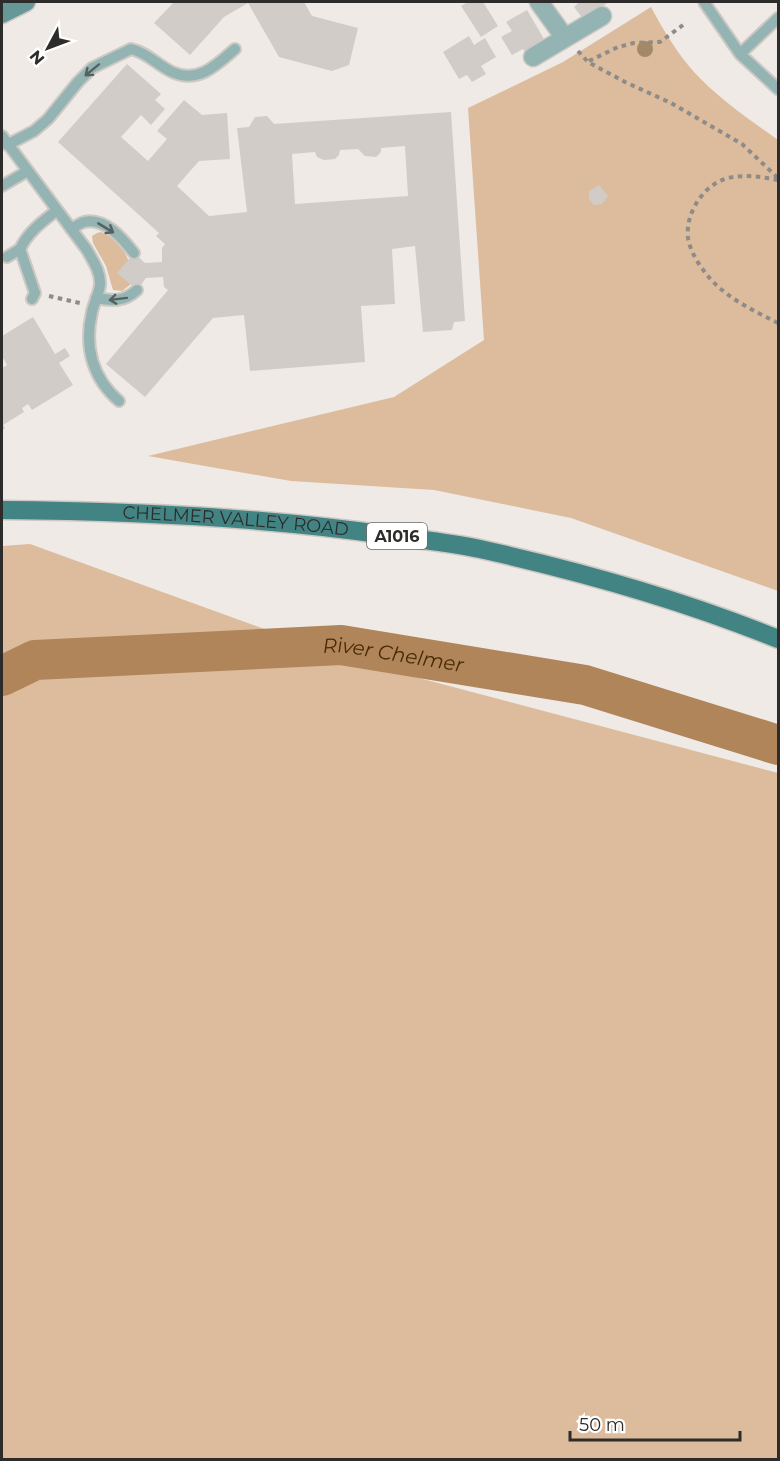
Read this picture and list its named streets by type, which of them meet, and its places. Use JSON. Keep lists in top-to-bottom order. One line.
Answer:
{"streets":{"main road":["CHELMER VALLEY ROAD","A1016"]},"water":["River Chelmer"],"scale_bar":"50 m","north":"bottom left"}
